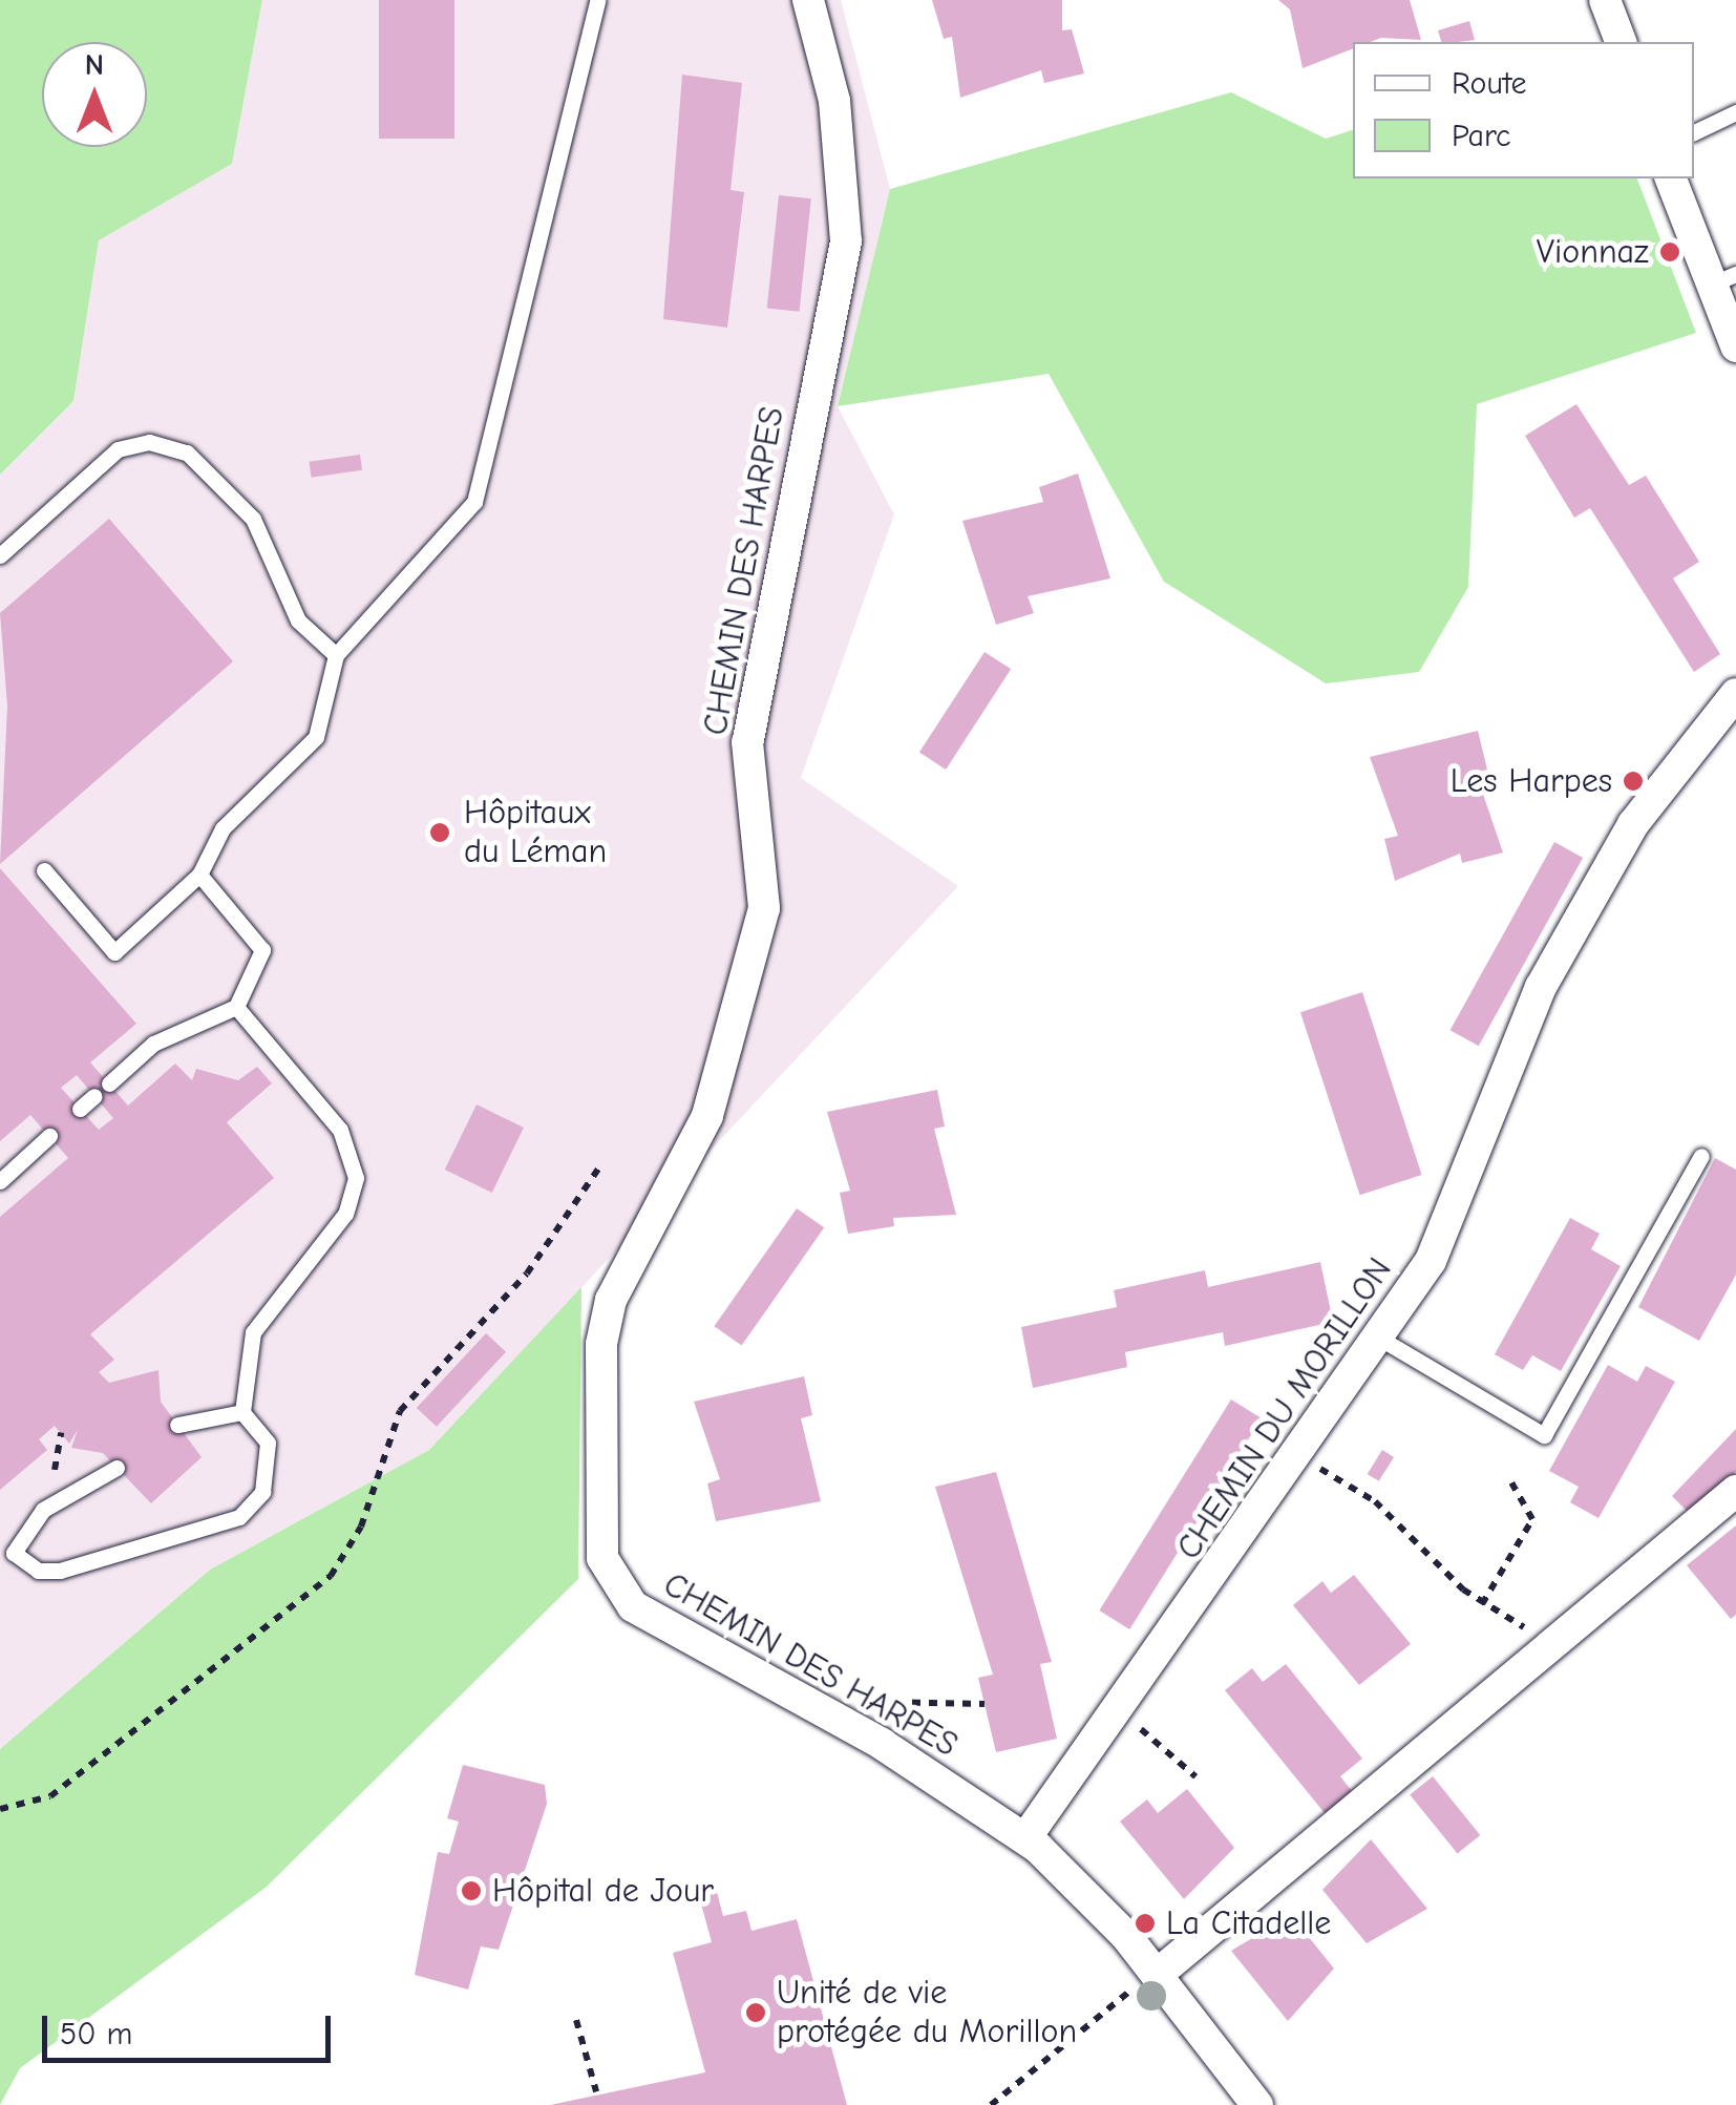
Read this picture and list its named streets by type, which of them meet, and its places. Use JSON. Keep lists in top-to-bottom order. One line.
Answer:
{"streets":{"street":["CHEMIN DES HARPES","CHEMIN DU MORILLON"]},"crossings":[["CHEMIN DES HARPES","CHEMIN DU MORILLON"]],"places":["Vionnaz","Les Harpes","Hôpitaux du Léman","Hôpital de Jour","La Citadelle","Unité de vie protégée du Morillon"],"legend":["Route","Parc"],"scale_bar":"50 m","north":"top"}
